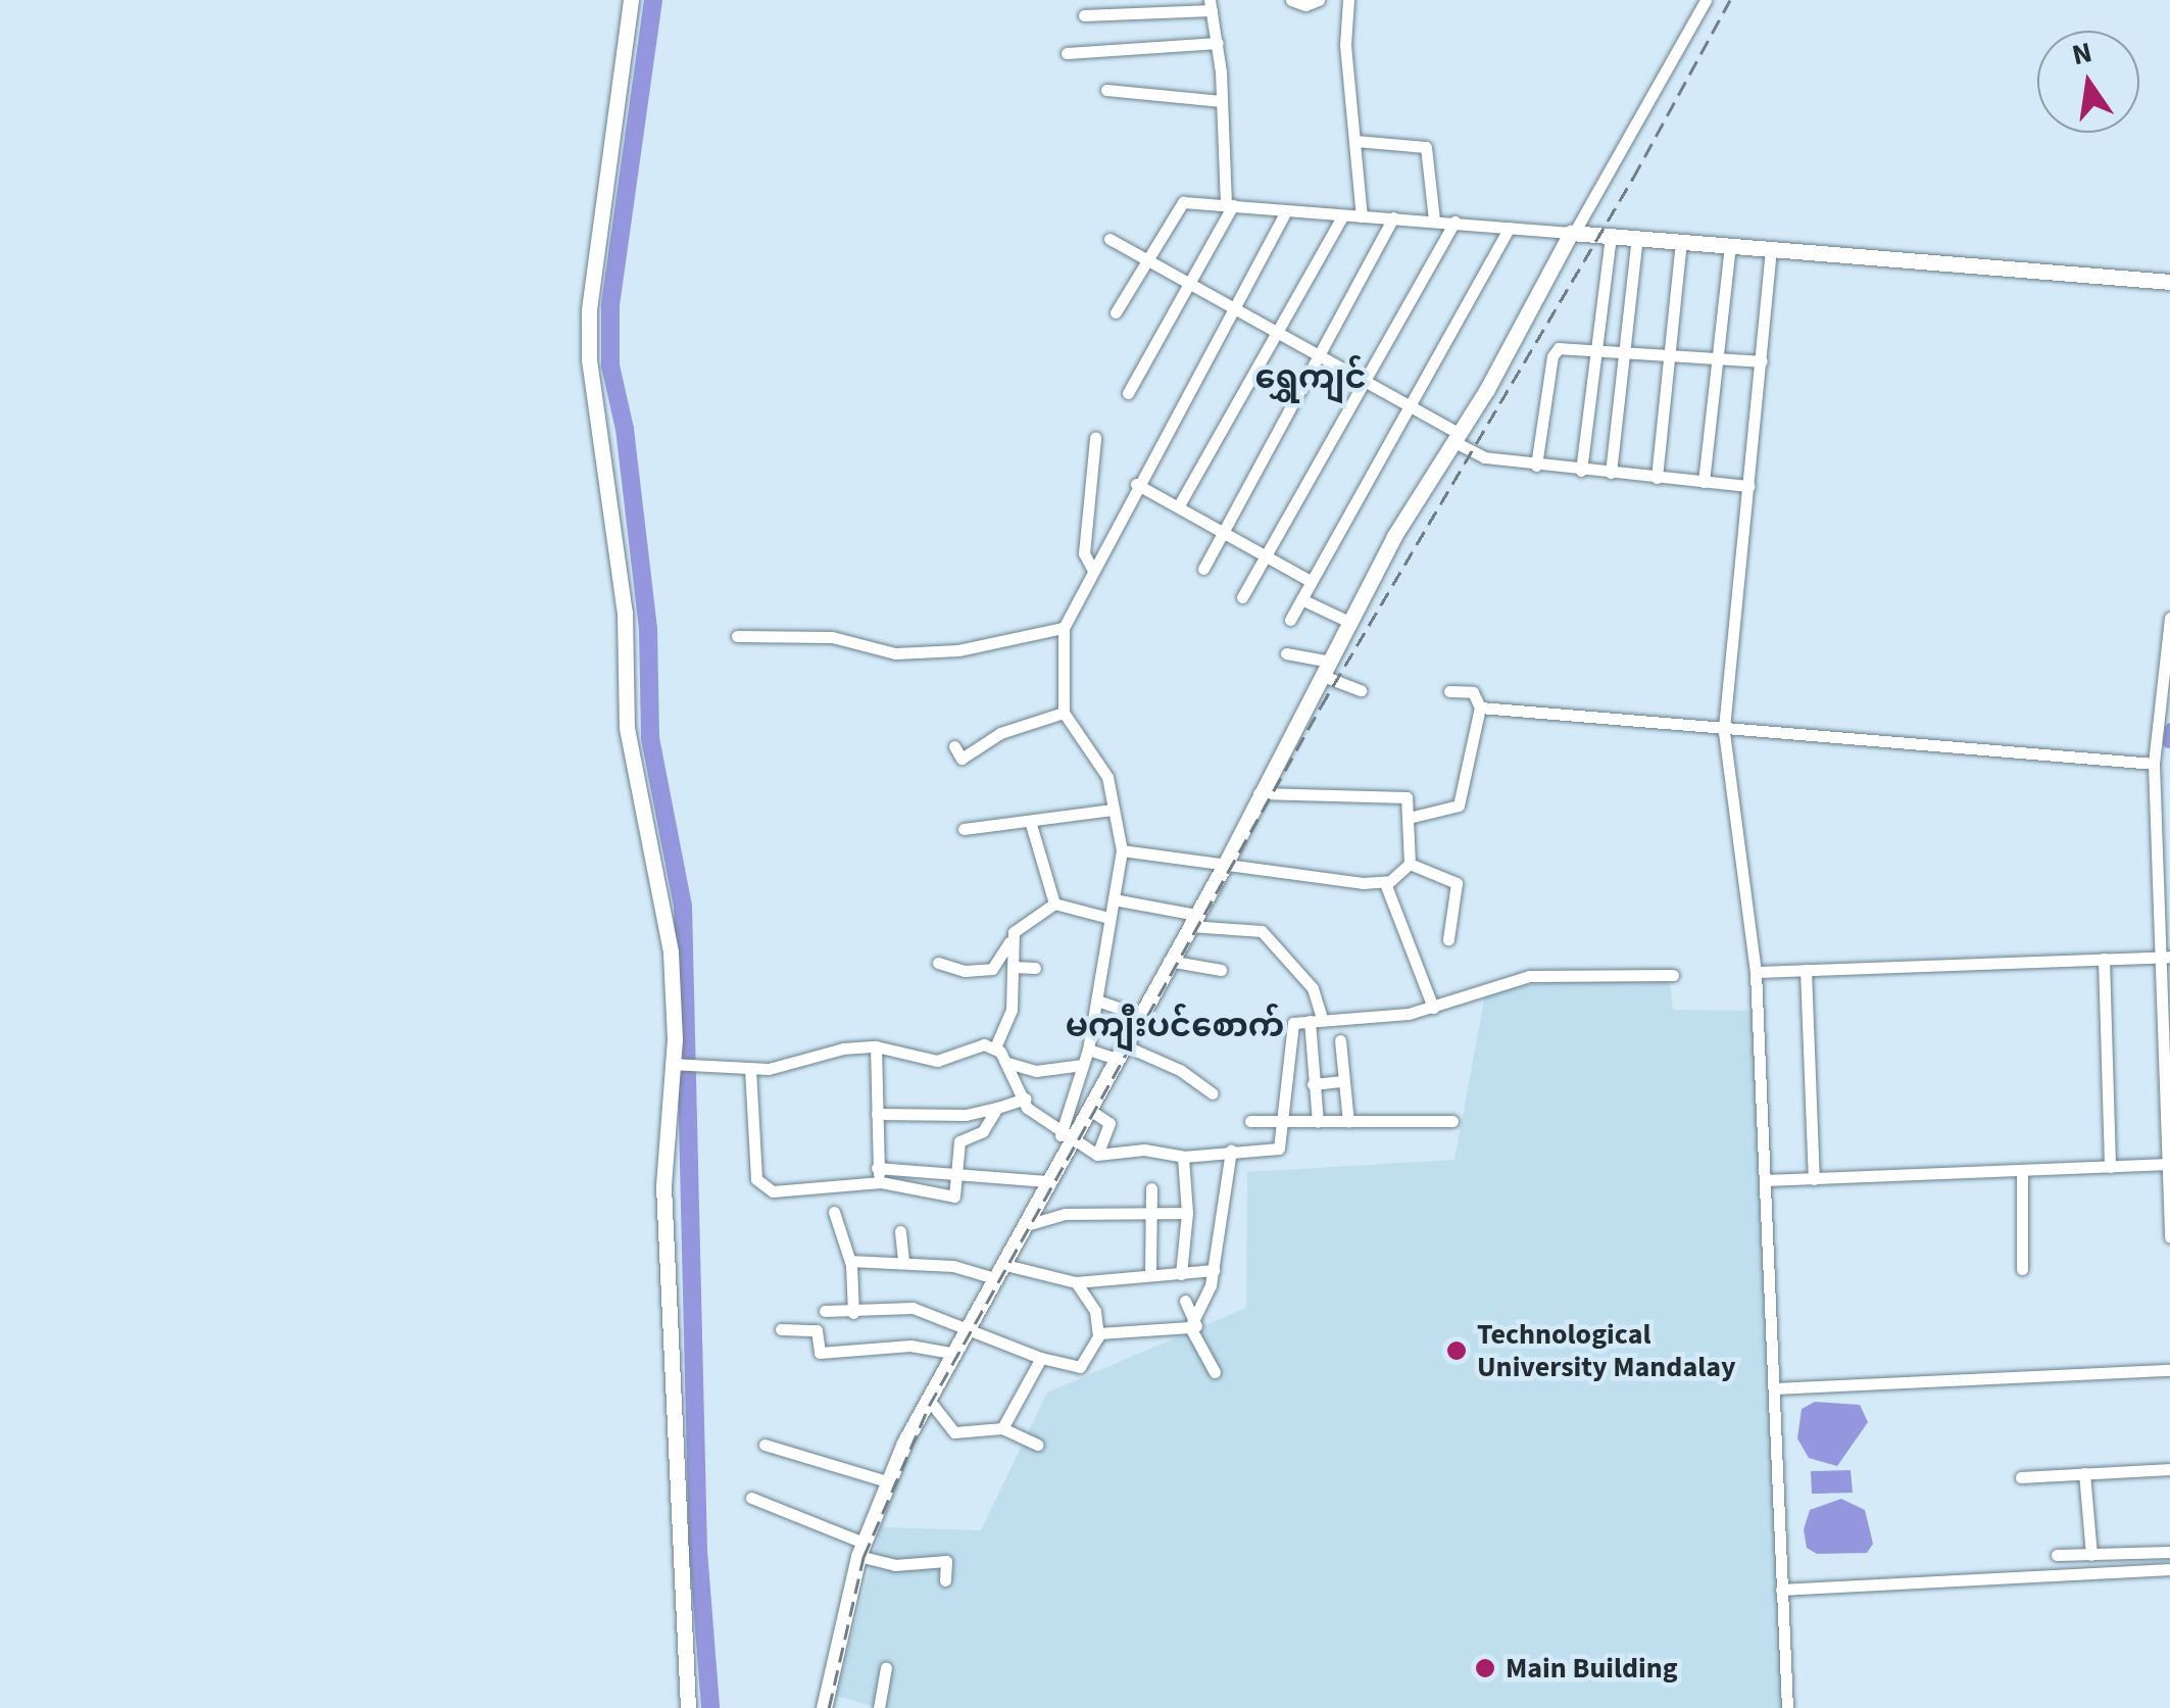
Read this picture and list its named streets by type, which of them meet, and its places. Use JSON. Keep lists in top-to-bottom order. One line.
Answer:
{"districts":["ရွှေကျင်","မကျီးပင်စောက်"],"places":["Technological University Mandalay","Main Building"],"north":"top"}
